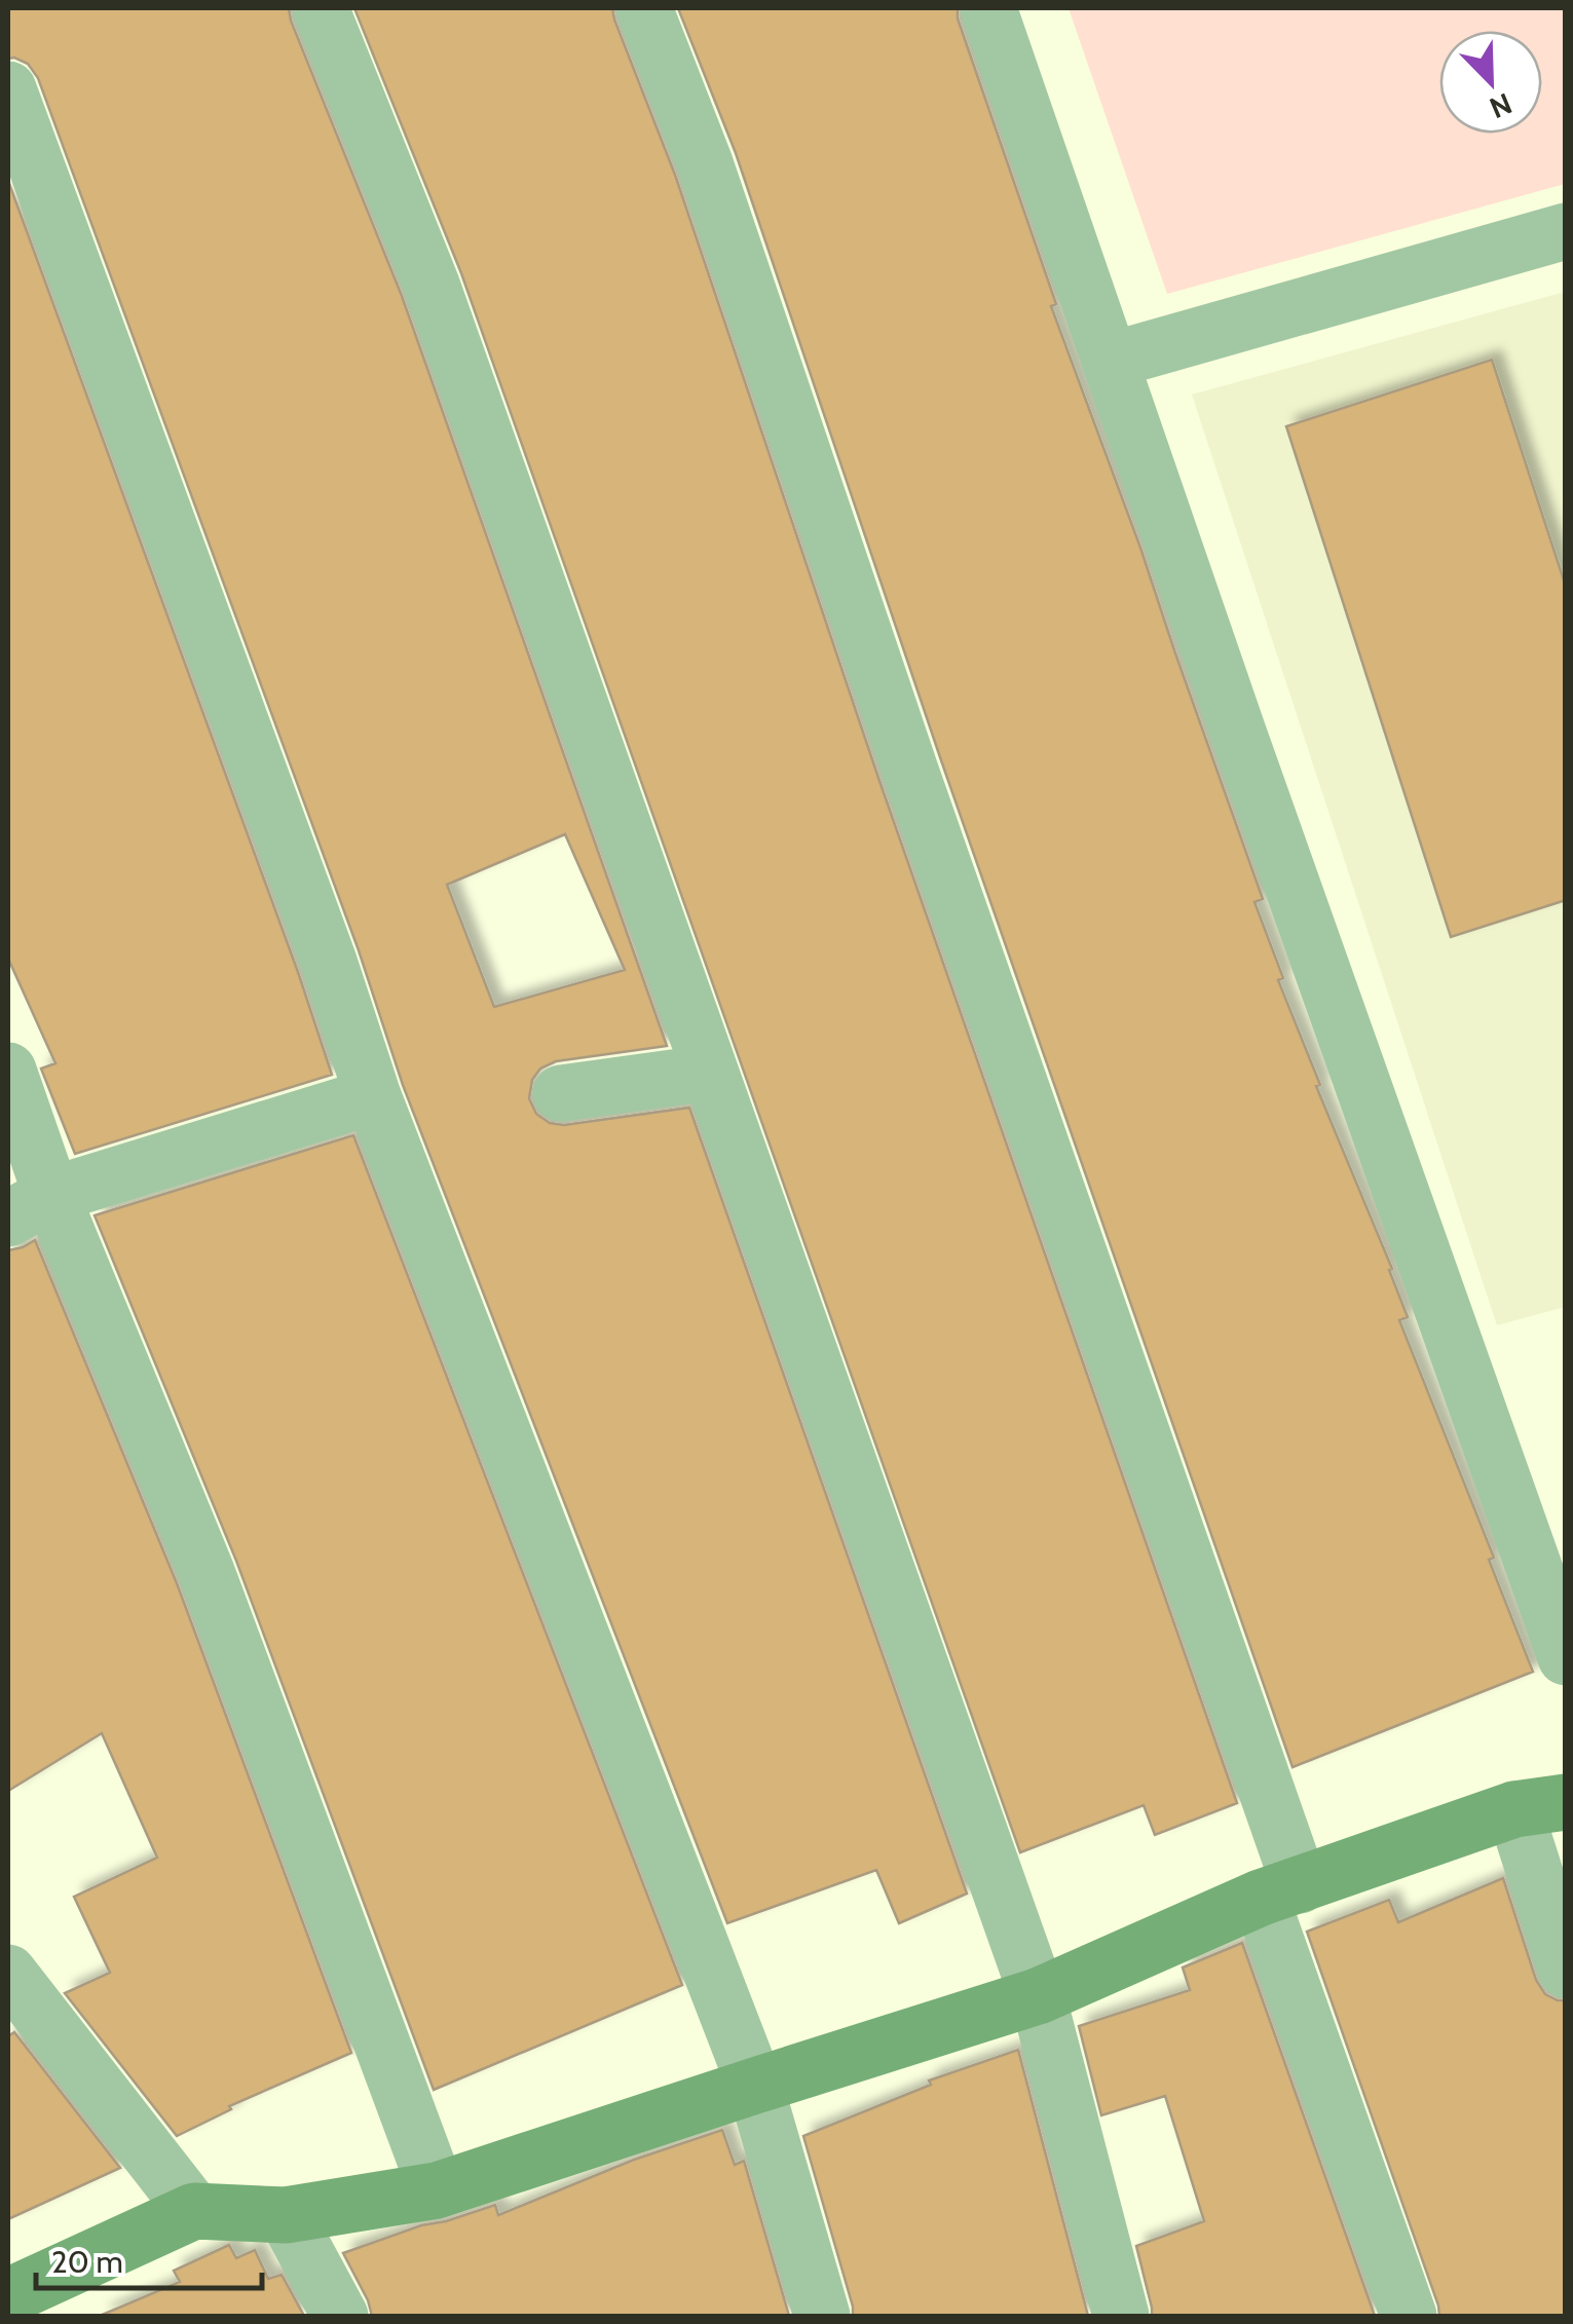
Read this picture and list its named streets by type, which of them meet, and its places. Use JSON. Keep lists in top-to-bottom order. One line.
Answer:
{"scale_bar":"20 m","north":"bottom right"}
